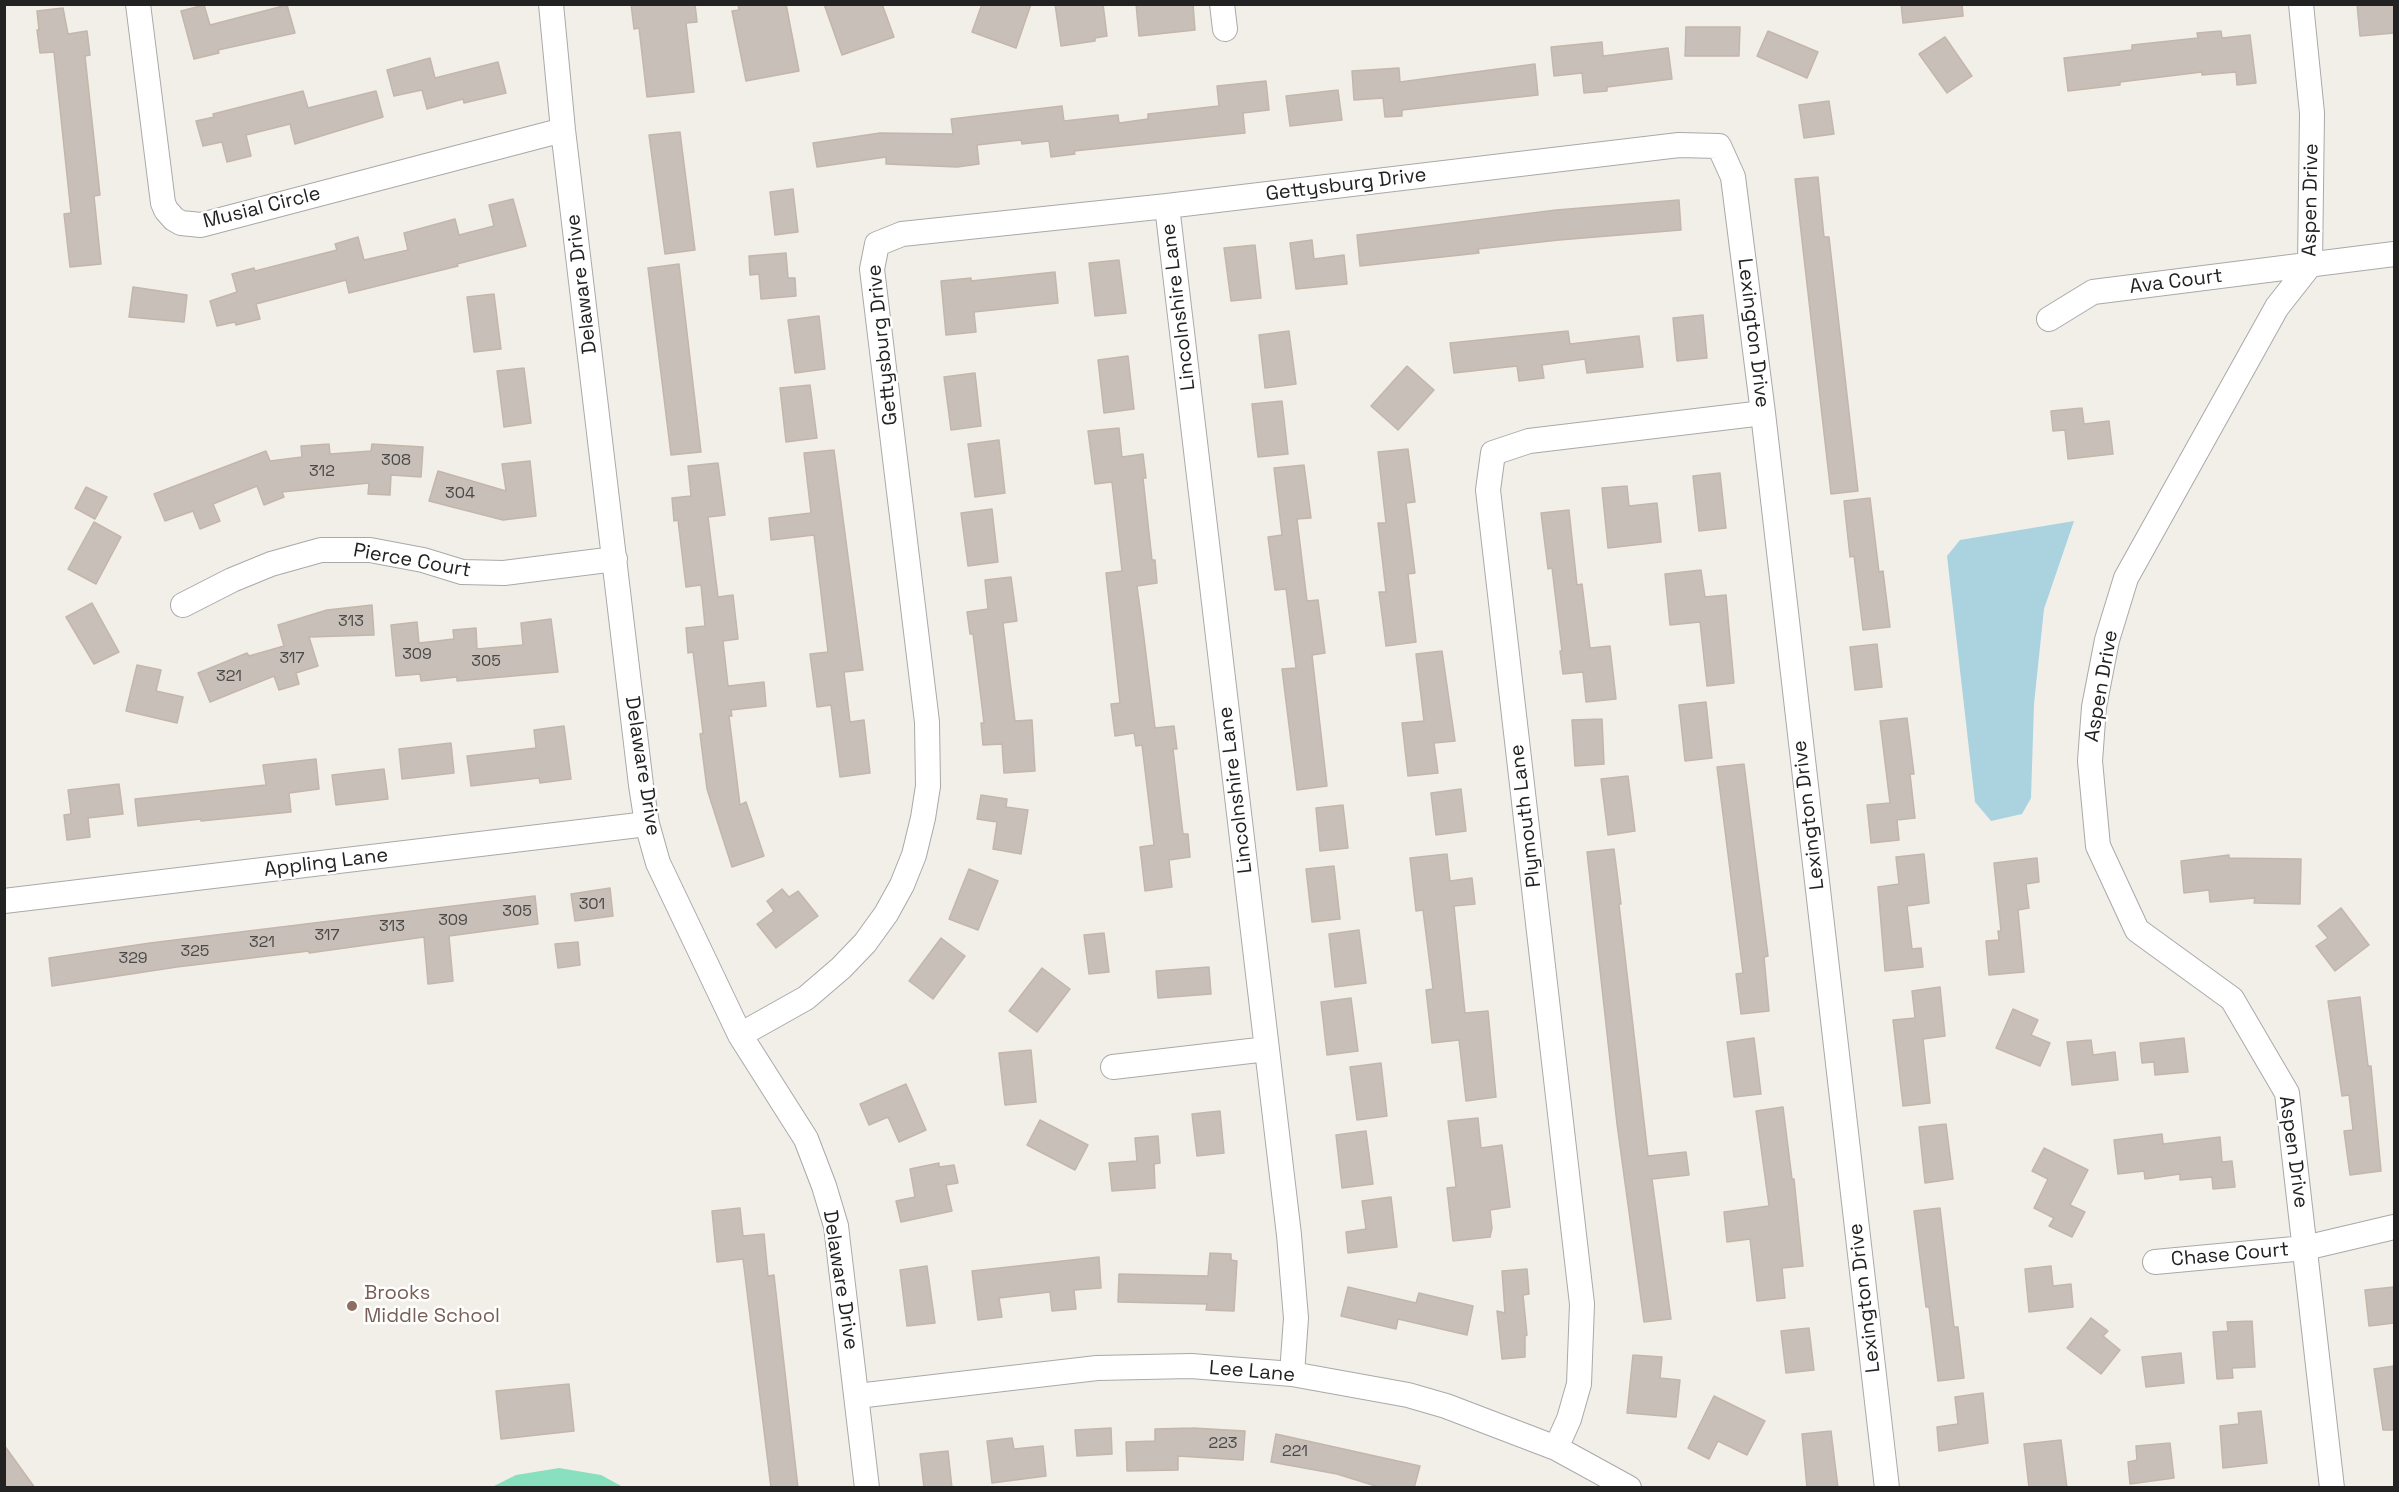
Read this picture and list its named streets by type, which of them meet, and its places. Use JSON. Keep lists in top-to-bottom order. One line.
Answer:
{"streets":{"street":["Gettysburg Drive","Aspen Drive","Musial Circle","Ava Court","Delaware Drive","Lincolnshire Lane","Lexington Drive","Pierce Court","Plymouth Lane","Appling Lane","Chase Court","Lee Lane"]},"crossings":[["Gettysburg Drive","Delaware Drive"],["Gettysburg Drive","Lincolnshire Lane"],["Gettysburg Drive","Lexington Drive"],["Aspen Drive","Ava Court"],["Aspen Drive","Chase Court"],["Musial Circle","Delaware Drive"],["Delaware Drive","Pierce Court"],["Delaware Drive","Appling Lane"],["Delaware Drive","Lee Lane"],["Lincolnshire Lane","Lee Lane"],["Lexington Drive","Plymouth Lane"],["Plymouth Lane","Lee Lane"]],"places":["Brooks Middle School"],"house_numbers":["308","312","304","313","309","317","305","321","301","305","309","313","317","321","325","329","223","221"]}
